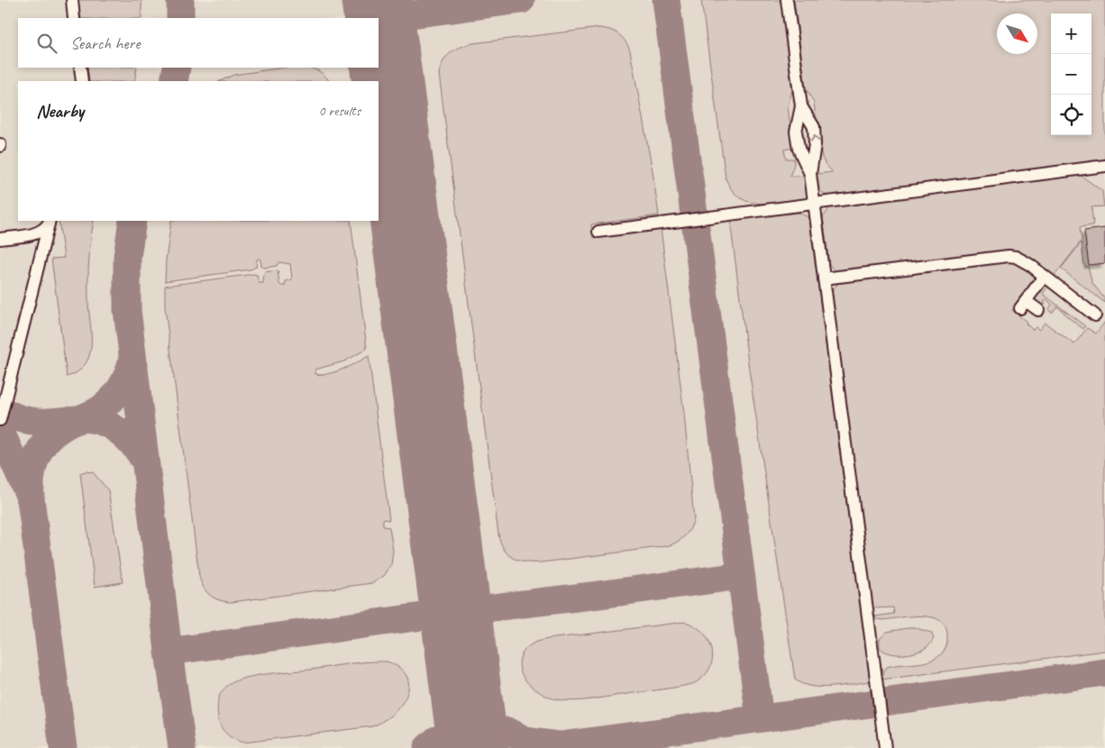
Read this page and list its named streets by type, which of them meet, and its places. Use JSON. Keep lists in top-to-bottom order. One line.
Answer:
{"north":"bottom right","page":{"map_buttons":["+","−"],"search":"Search here","heading":["Nearby","0 results"]}}
